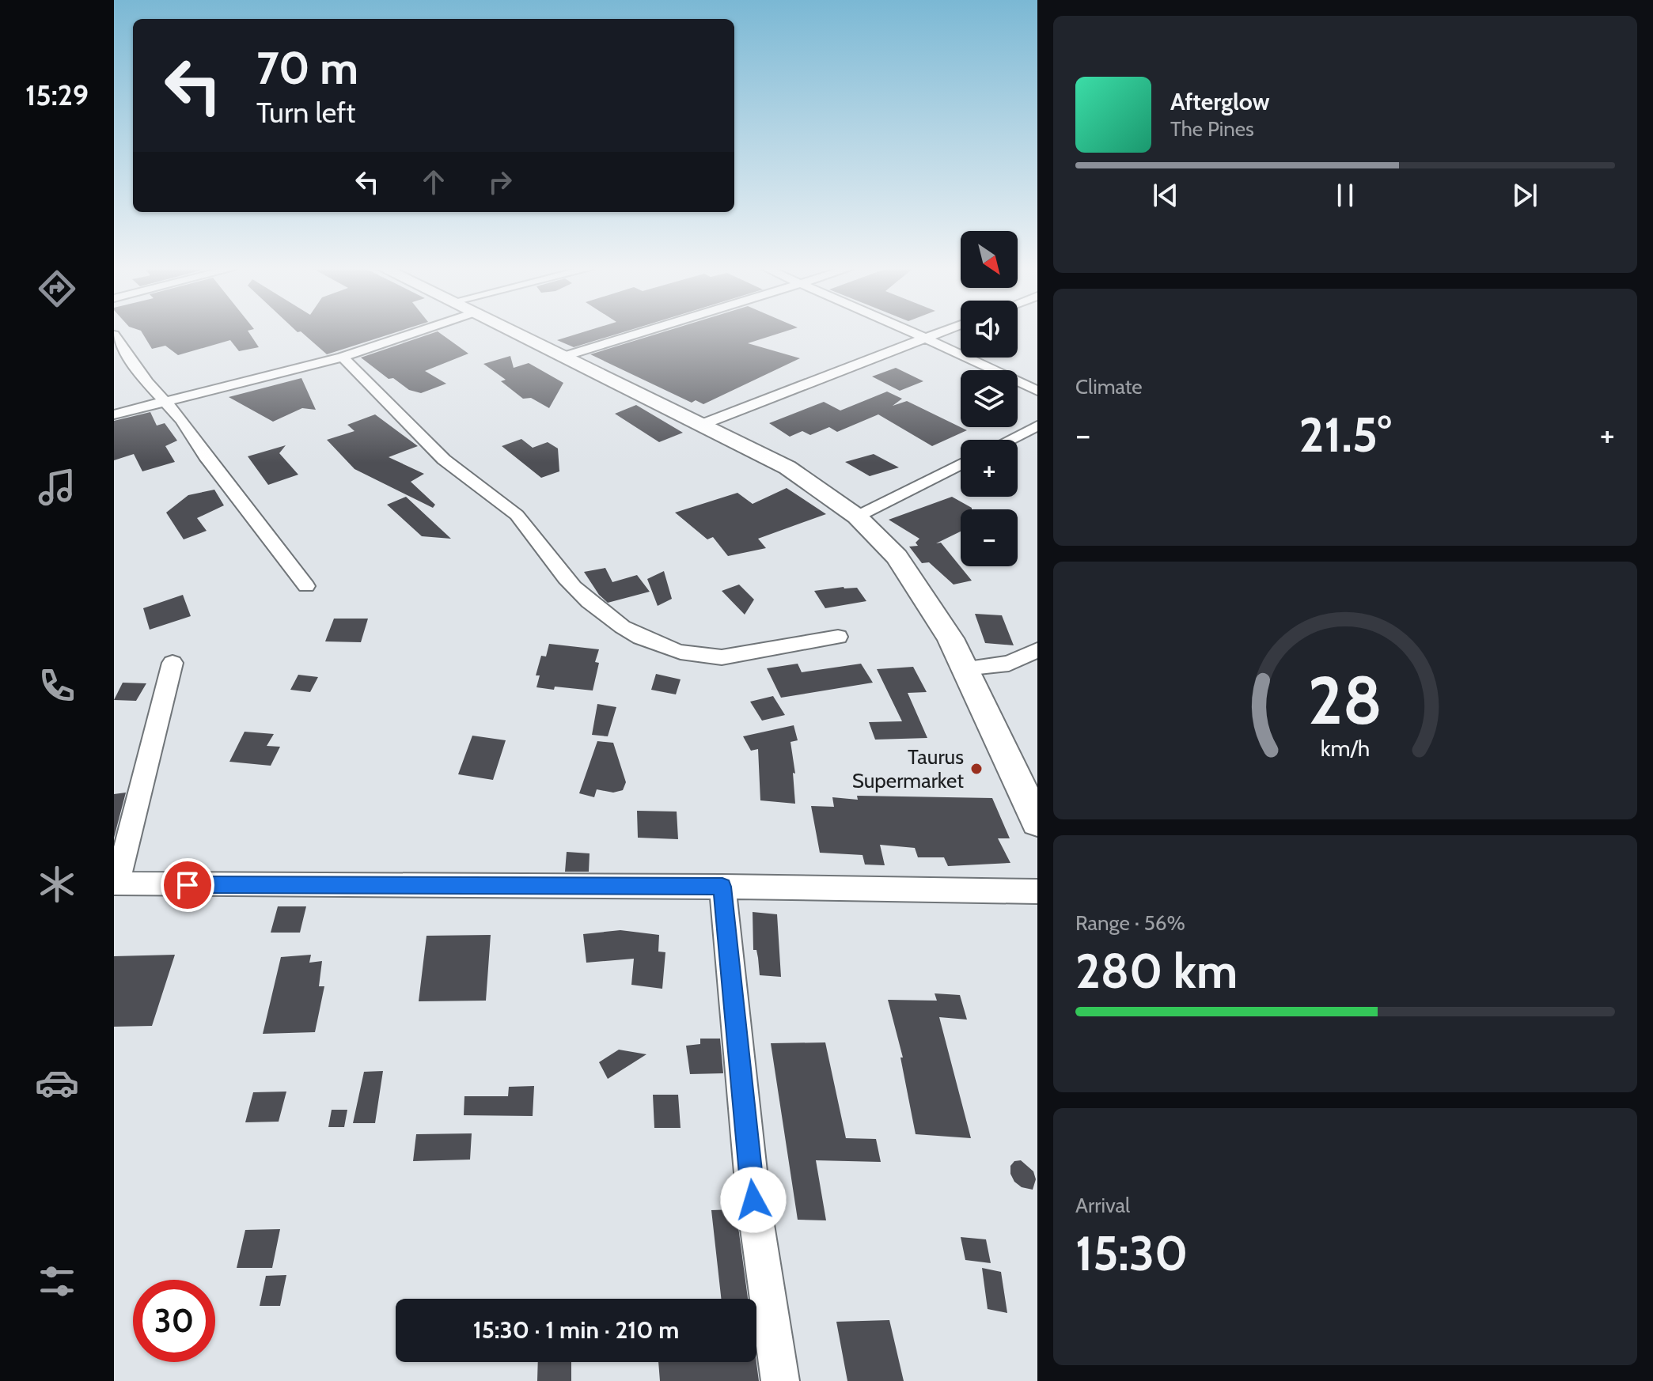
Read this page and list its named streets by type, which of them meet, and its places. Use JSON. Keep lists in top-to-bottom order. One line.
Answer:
{"places":["Taurus Supermarket"],"north":"bottom right","page":{"tabs":"15:29","turn":["70 m","Turn left"],"song":["Afterglow","The Pines"],"map_buttons":["+","−"],"tile":["Climate",["Range · 56%","280 km"],["Arrival","15:30"]],"heat":["−","21.5°","+"],"limit":"30","trip":"15:30 · 1 min · 210 m","gauge":["28","km/h"]}}
